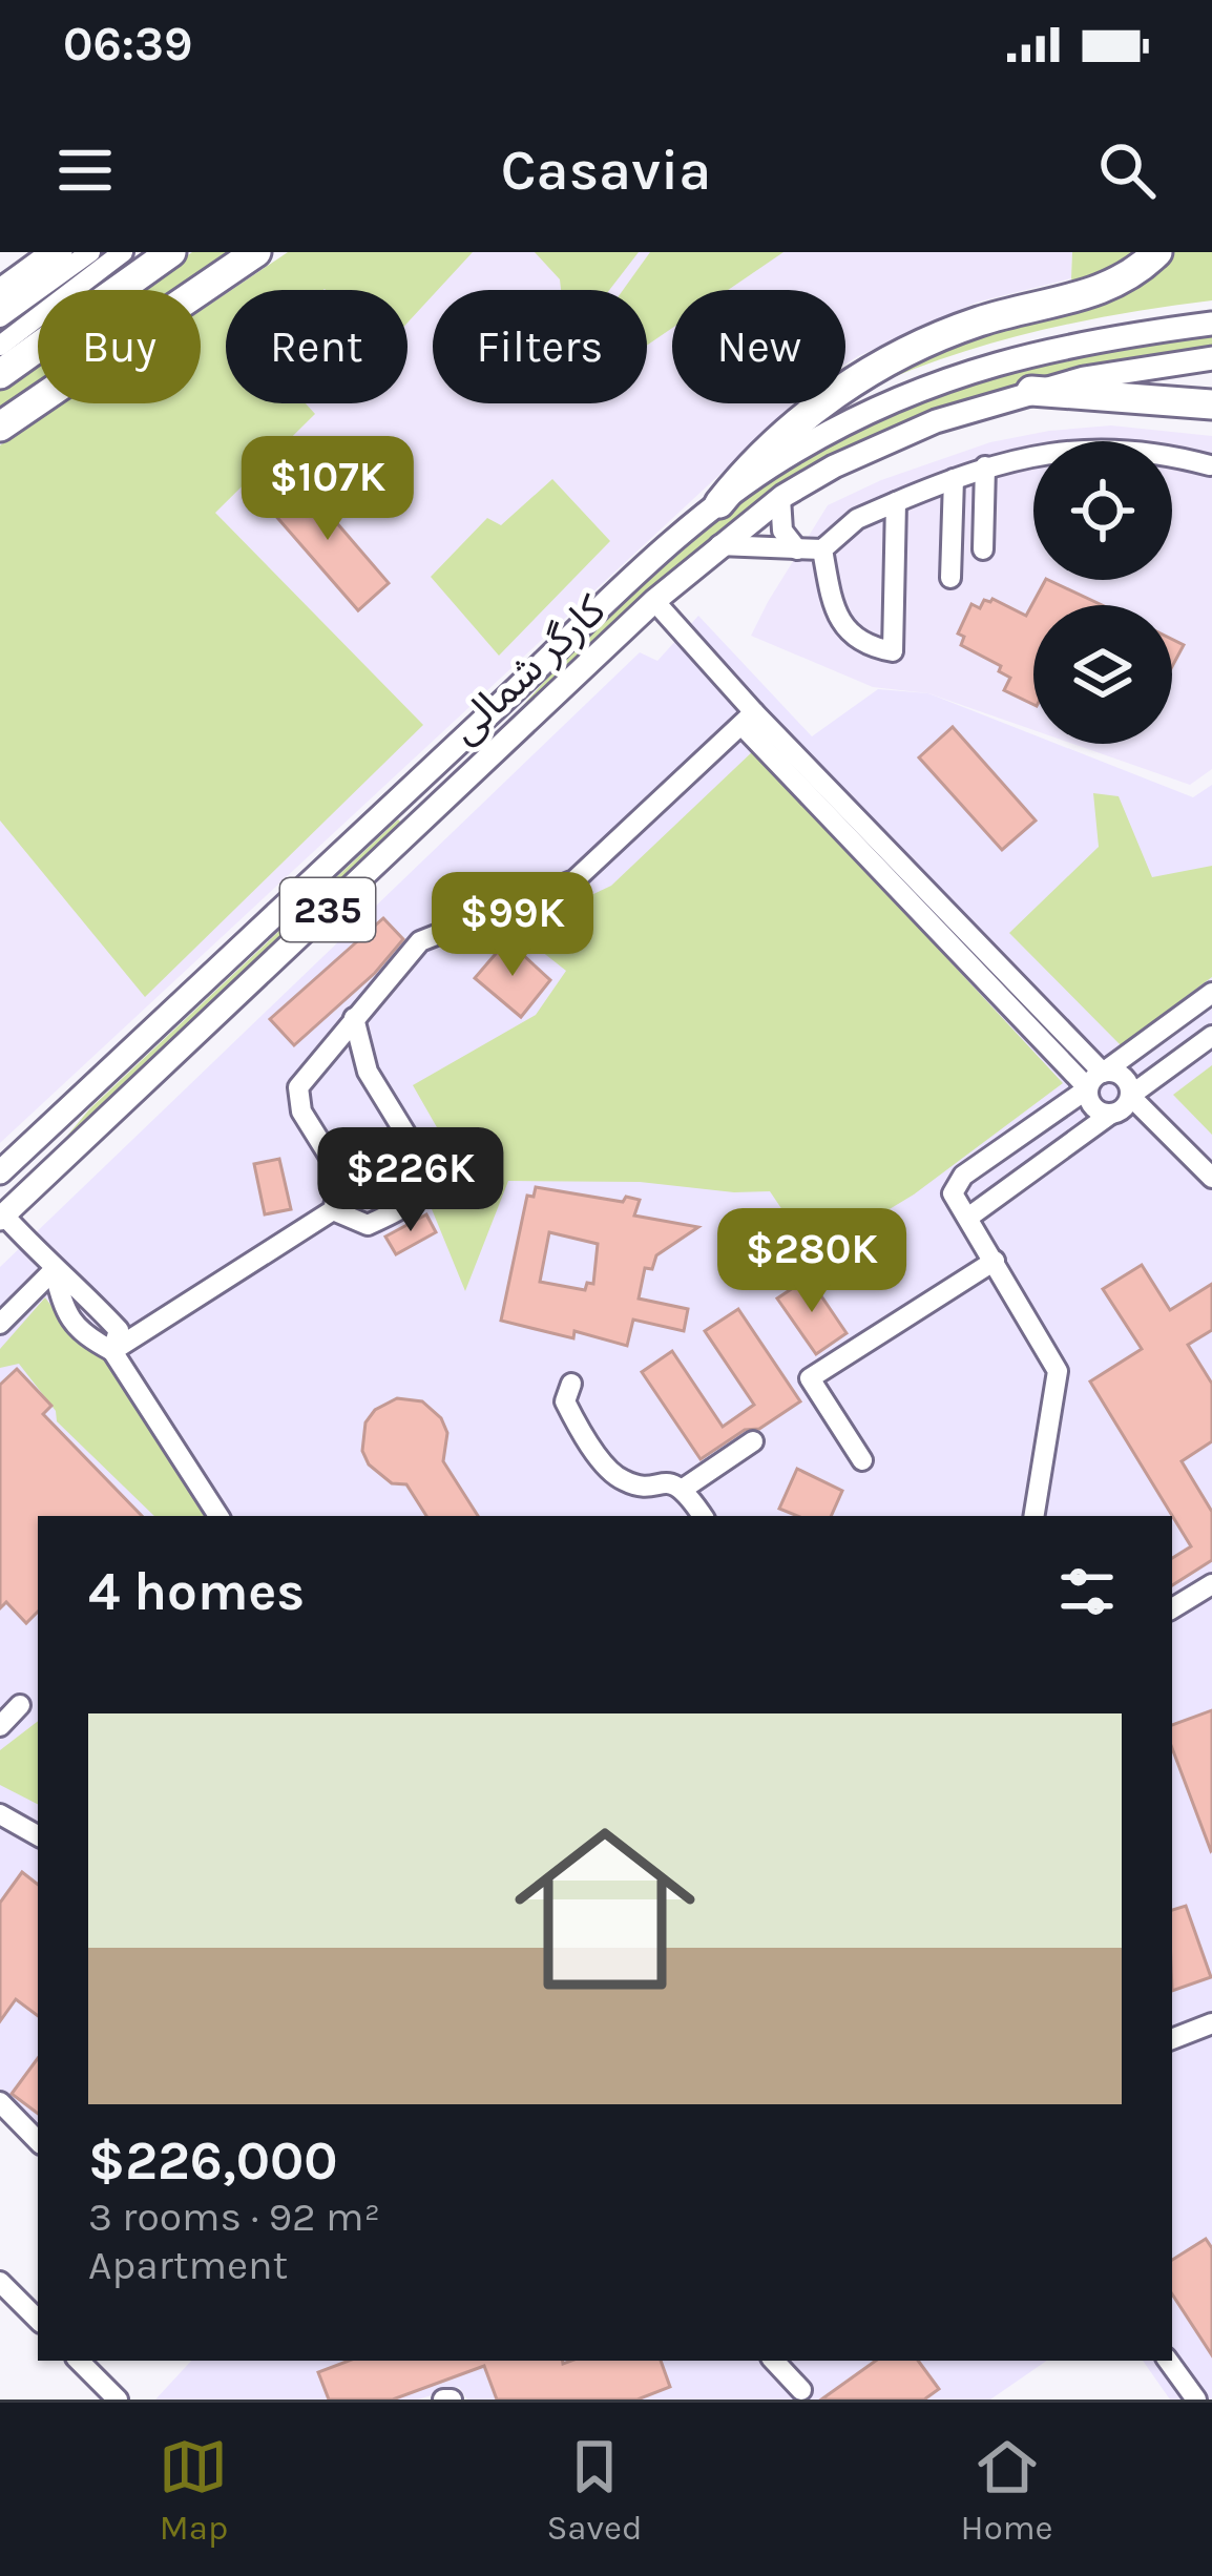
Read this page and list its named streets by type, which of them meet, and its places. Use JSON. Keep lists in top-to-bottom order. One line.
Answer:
{"streets":{"main road":["کارگر شمالی","235"]},"page":{"status":"06:39","header":"Casavia","chip":["Buy","Rent","Filters","New"],"price":["$107K","$99K","$226K","$280K"],"heading":"4 homes","list":[{"name":"$226,000","note":"3 rooms · 92 m² · Apartment"}],"tabs":["Map","Saved","Home"]}}
